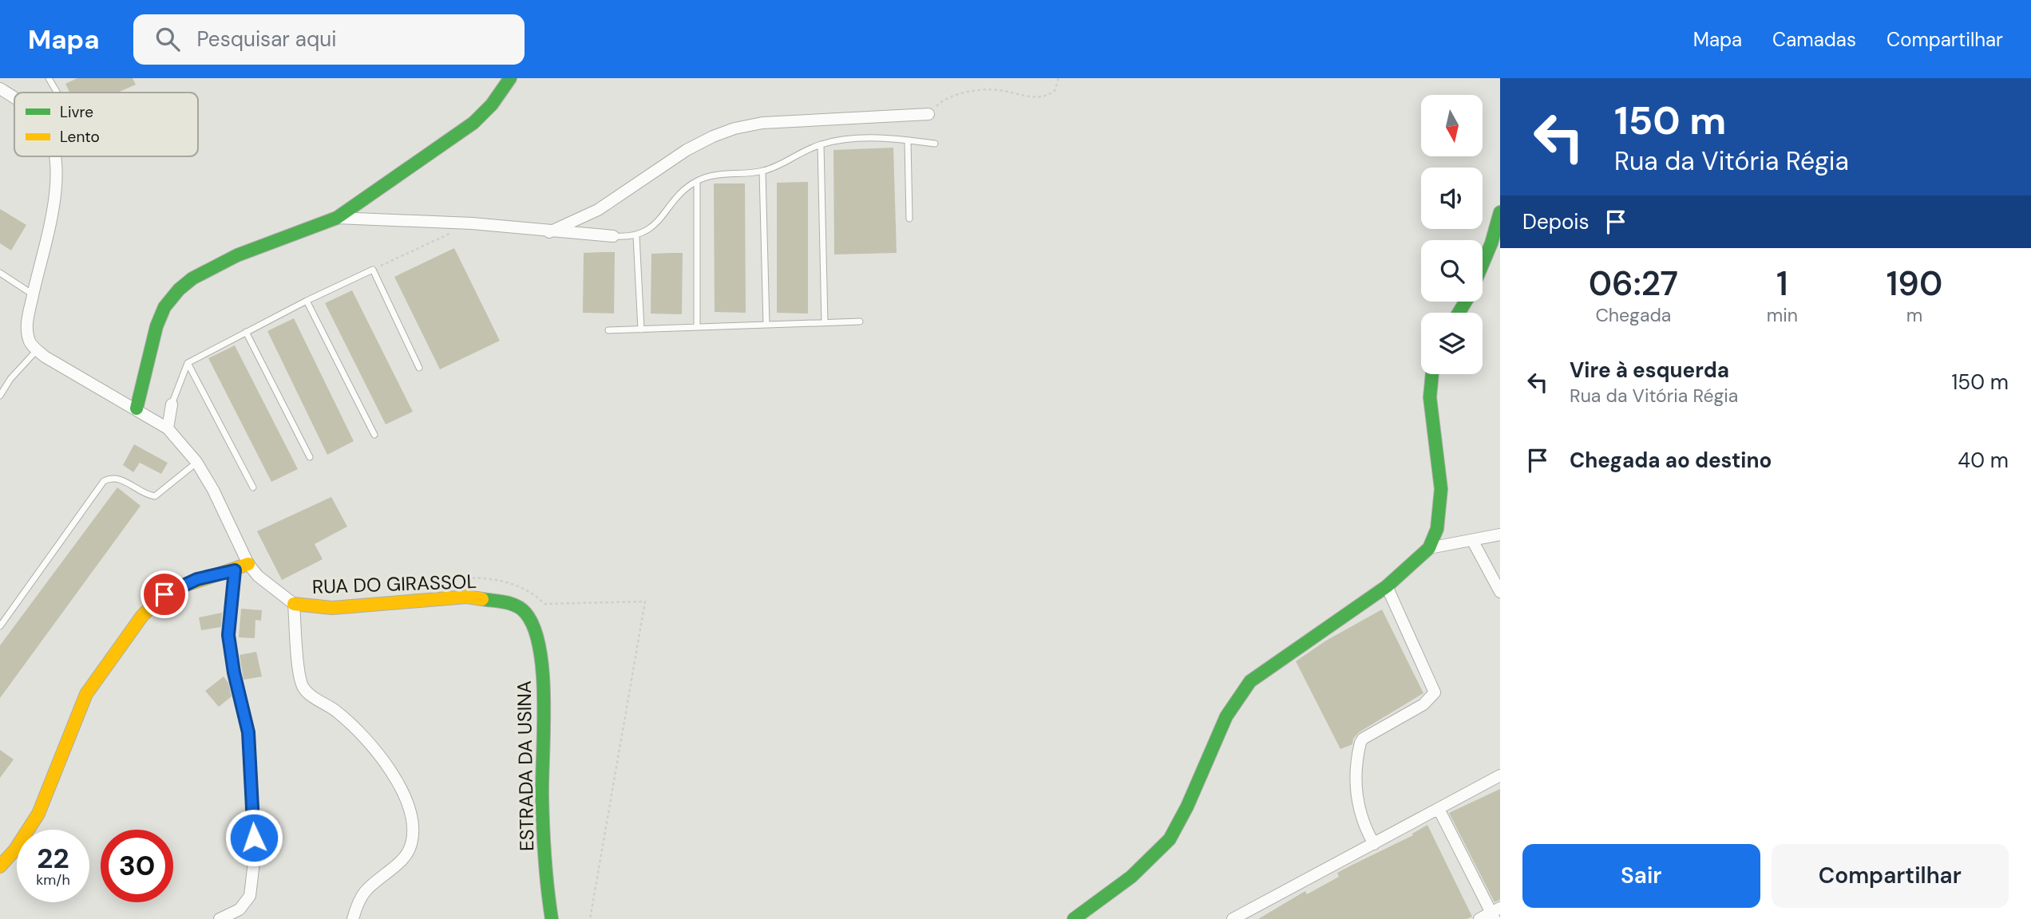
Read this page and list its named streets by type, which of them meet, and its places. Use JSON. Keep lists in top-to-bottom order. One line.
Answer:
{"streets":{"street":["RUA DO GIRASSOL","ESTRADA DA USINA"]},"crossings":[["RUA DO GIRASSOL","ESTRADA DA USINA"]],"legend":["Livre","Lento"],"north":"bottom","page":{"header":"Mapa","search":"Pesquisar aqui","nav":["Mapa","Camadas","Compartilhar"],"turn":["150 m","Rua da Vitória Régia"],"then":"Depois","eta":["06:27","Chegada","1","min","190","m"],"list":[{"name":"Vire à esquerda","note":"Rua da Vitória Régia","value":"150 m"},{"name":"Chegada ao destino","value":"40 m"}],"speed":"22 km/h","limit":"30","buttons":["Sair","Compartilhar"]}}
